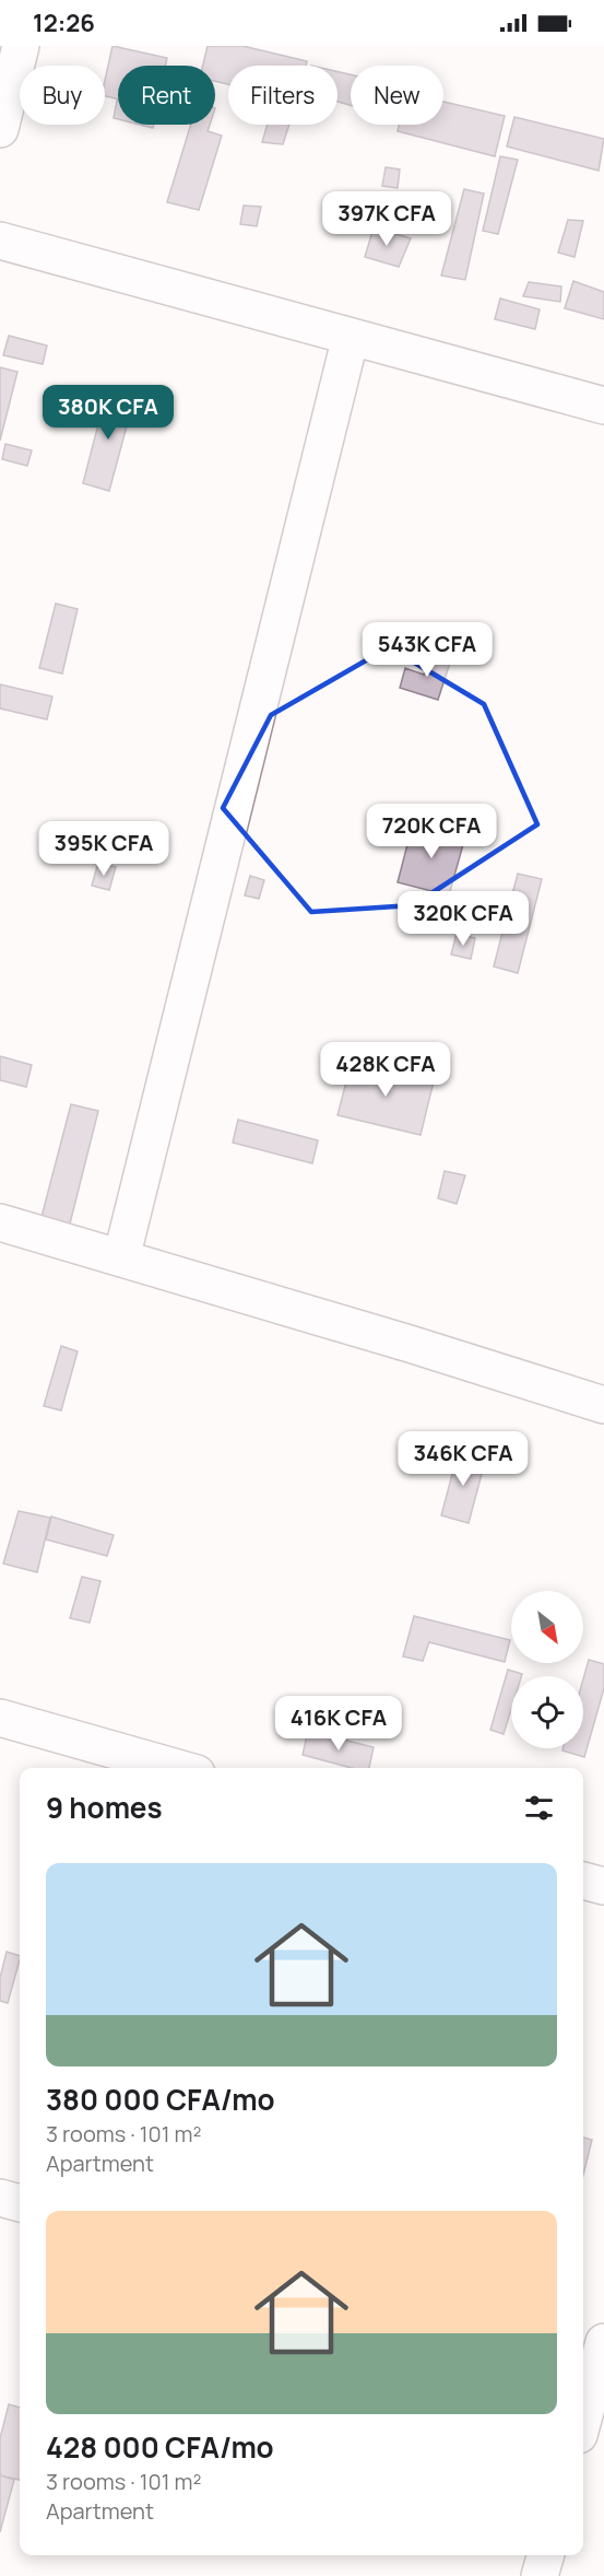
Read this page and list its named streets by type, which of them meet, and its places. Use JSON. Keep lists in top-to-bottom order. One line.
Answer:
{"north":"bottom right","page":{"status":"12:26","chip":["Buy","Rent","Filters","New"],"price":["397K CFA","380K CFA","543K CFA","720K CFA","395K CFA","320K CFA","428K CFA","346K CFA","416K CFA"],"heading":"9 homes","list":[{"name":"380 000 CFA/mo","note":"3 rooms · 101 m² · Apartment"},{"name":"428 000 CFA/mo","note":"3 rooms · 101 m² · Apartment"}]}}
